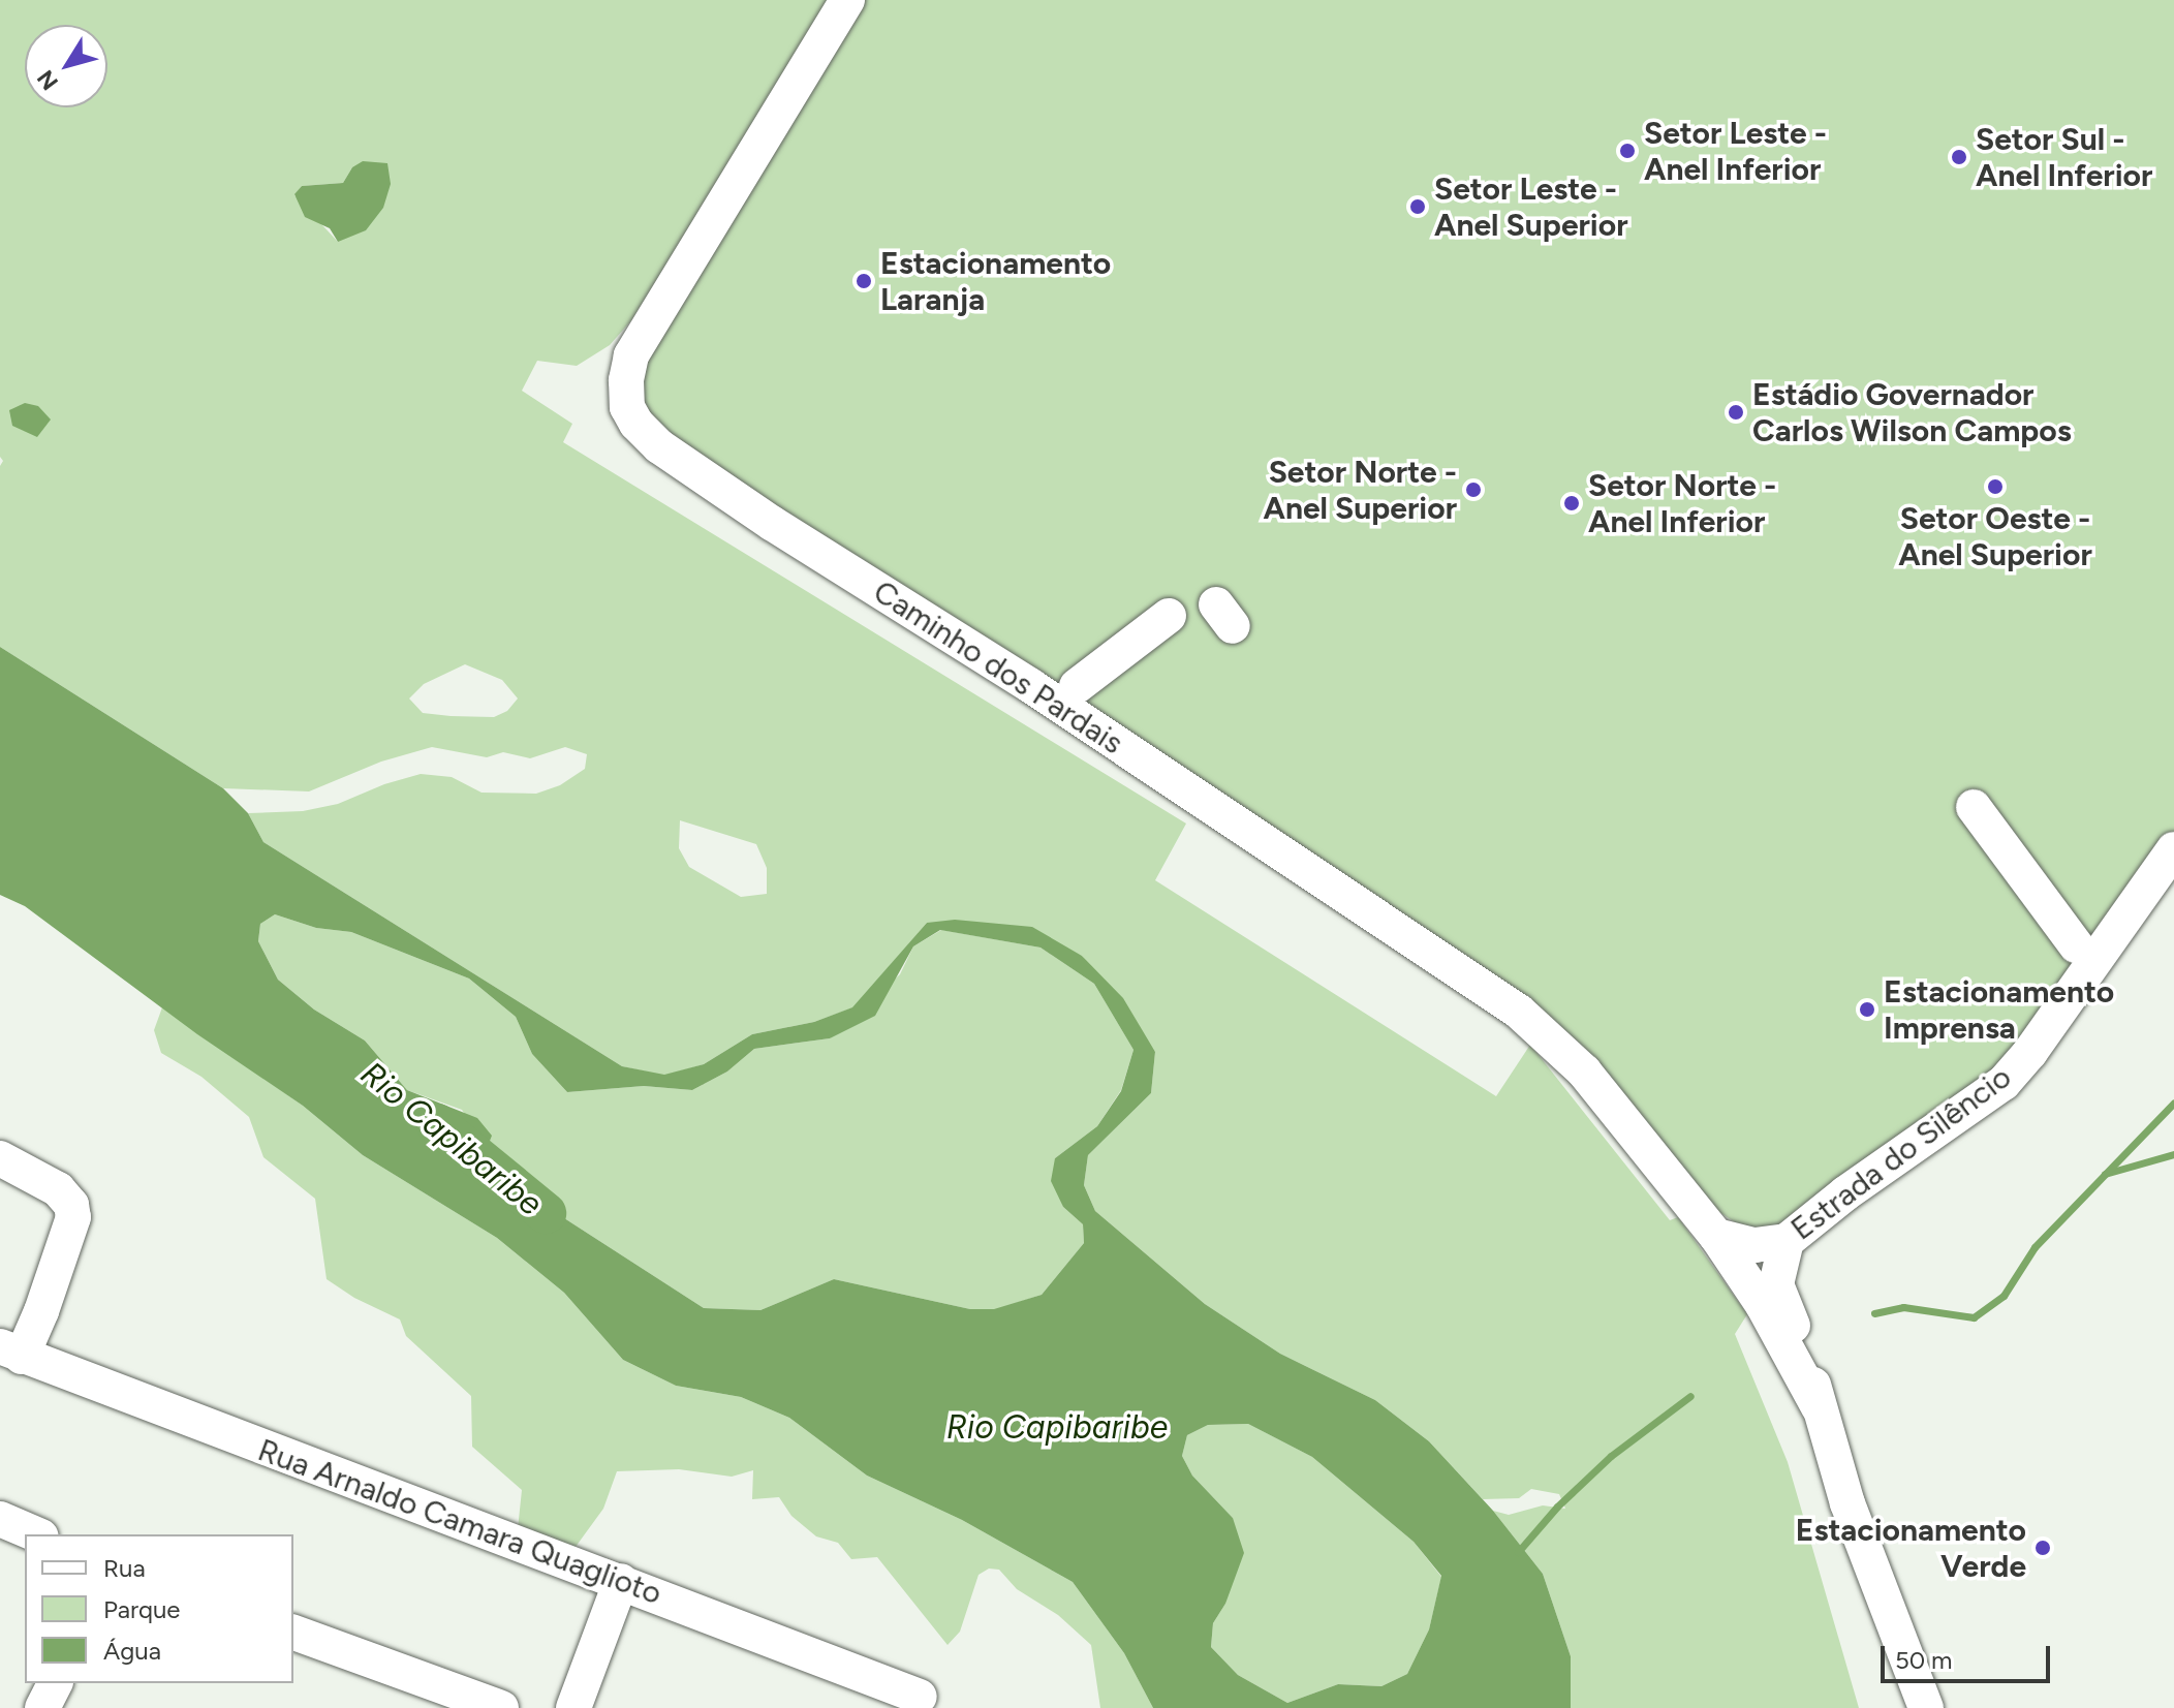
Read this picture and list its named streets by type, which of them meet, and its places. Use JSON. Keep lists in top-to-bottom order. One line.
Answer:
{"streets":{"street":["Caminho dos Pardais","Estrada do Silêncio","Rua Arnaldo Camara Quaglioto"]},"crossings":[["Caminho dos Pardais","Estrada do Silêncio"]],"water":["Rio Capibaribe"],"places":["Setor Leste - Anel Inferior","Setor Sul - Anel Inferior","Setor Leste - Anel Superior","Estacionamento Laranja","Estádio Governador Carlos Wilson Campos","Setor Oeste - Anel Superior","Setor Norte - Anel Superior","Setor Norte - Anel Inferior","Estacionamento Imprensa","Estacionamento Verde"],"legend":["Rua","Parque","Água"],"scale_bar":"50 m","north":"bottom left"}
